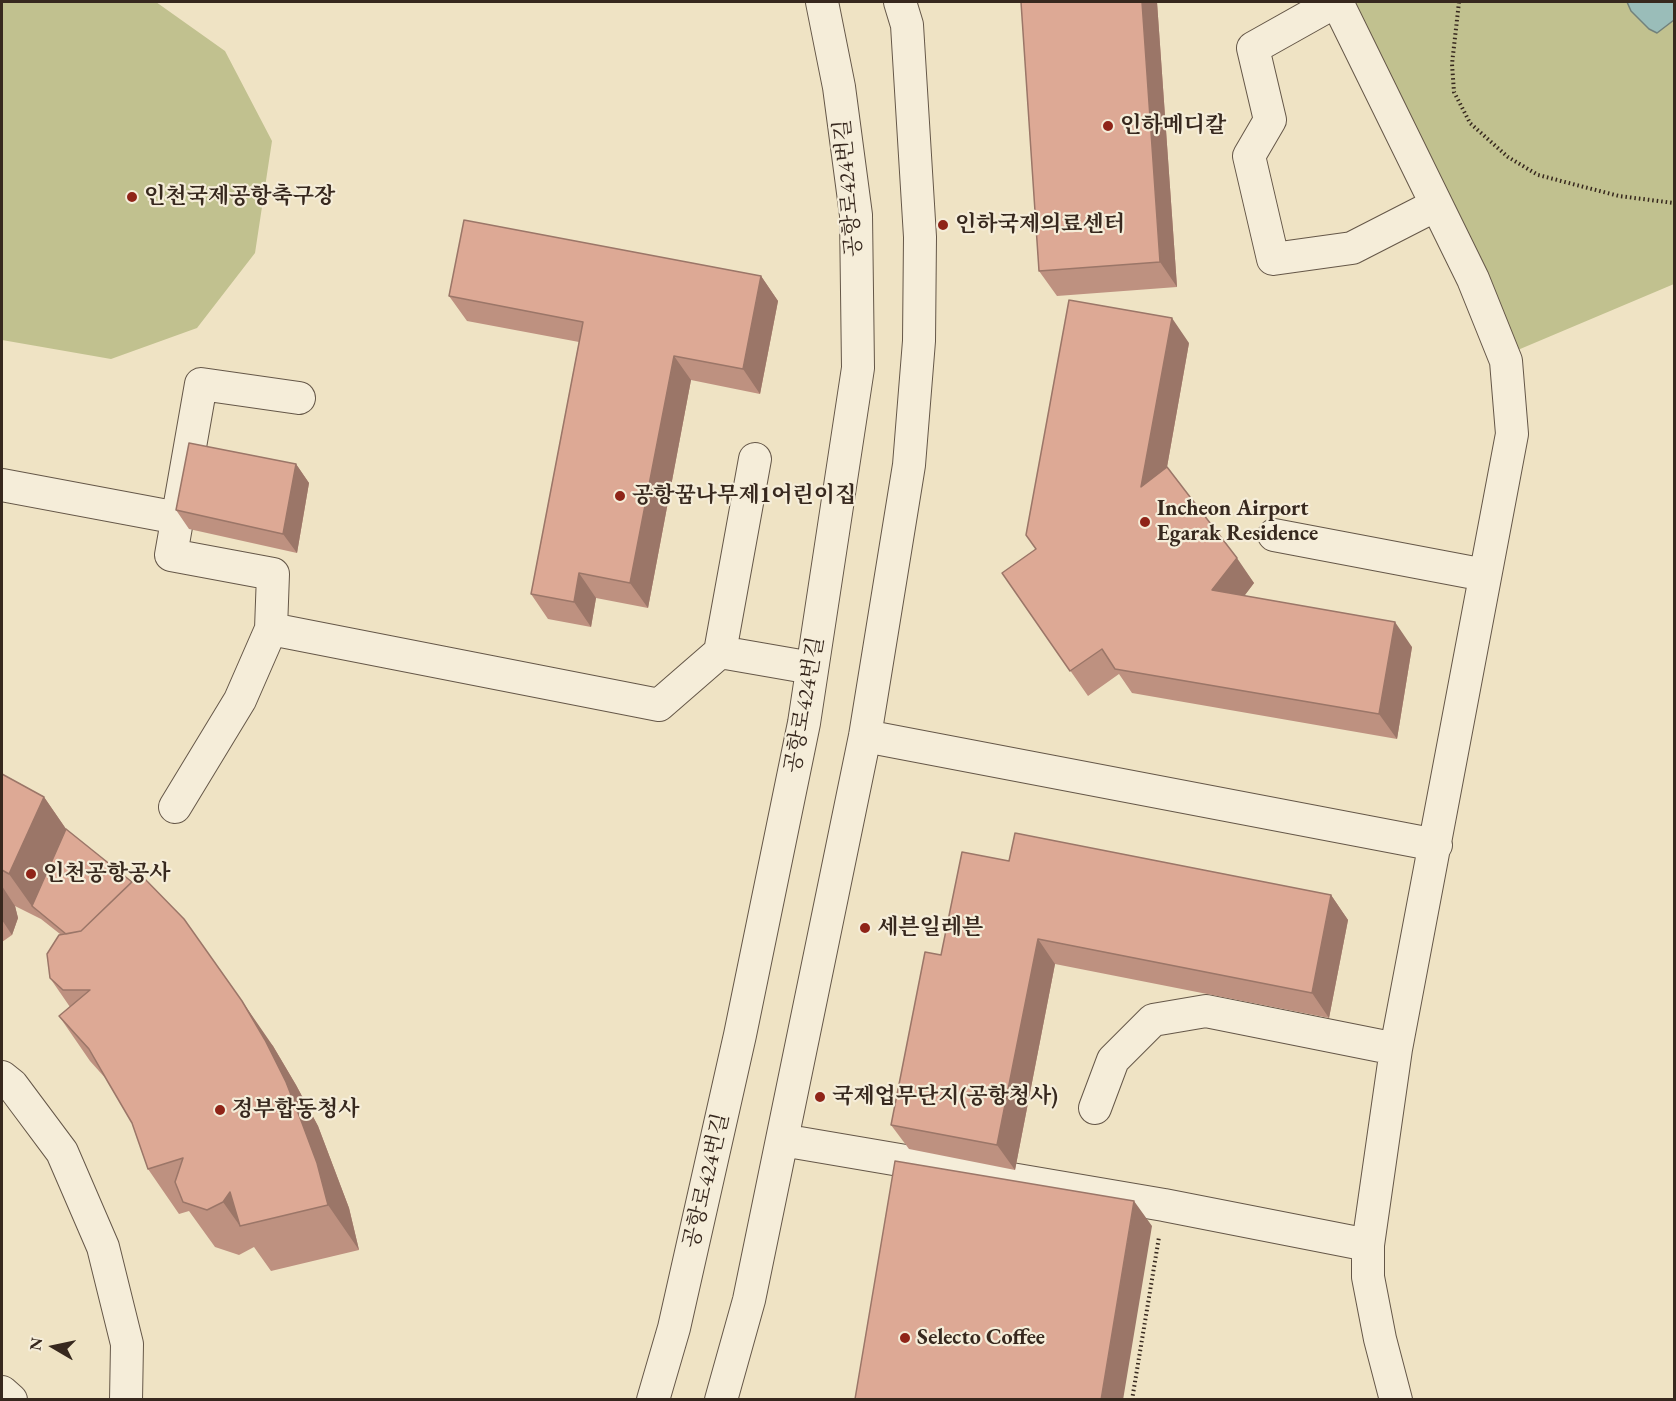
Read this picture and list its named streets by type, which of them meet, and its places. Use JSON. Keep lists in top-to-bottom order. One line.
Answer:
{"streets":{"street":["공항로424번길"]},"places":["인하메디칼","인천국제공항축구장","인하국제의료센터","공항꿈나무제1어린이집","Incheon Airport Egarak Residence","인천공항공사","세븐일레븐","국제업무단지(공항청사)","정부합동청사","Selecto Coffee"],"north":"left"}
